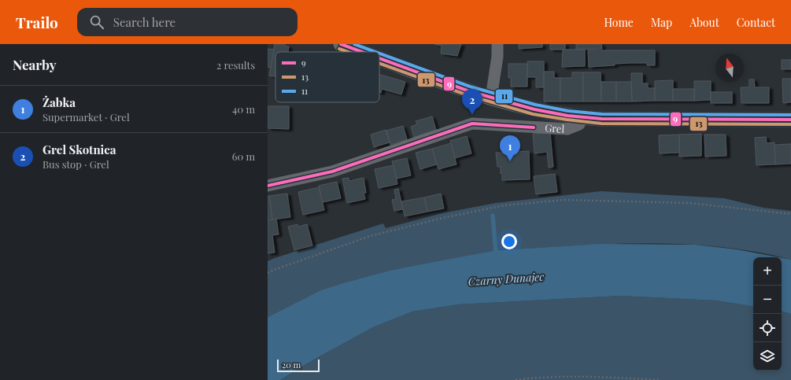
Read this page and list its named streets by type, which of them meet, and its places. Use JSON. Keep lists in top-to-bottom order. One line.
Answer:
{"streets":{"street":["Grel"]},"water":["Czarny Dunajec"],"lines":["transit line 9","transit line 11","transit line 13"],"legend":["9","13","11"],"scale_bar":"20 m","north":"top","page":{"header":"Trailo","search":"Search here","nav":["Home","Map","About","Contact"],"heading":["Nearby","2 results"],"list":[{"mark":"1","name":"Żabka","note":"Supermarket · Grel","value":"40 m"},{"mark":"2","name":"Grel Skotnica","note":"Bus stop · Grel","value":"60 m"}],"pins":["2","1"],"map_buttons":["+","−"],"scale":"20 m"}}
